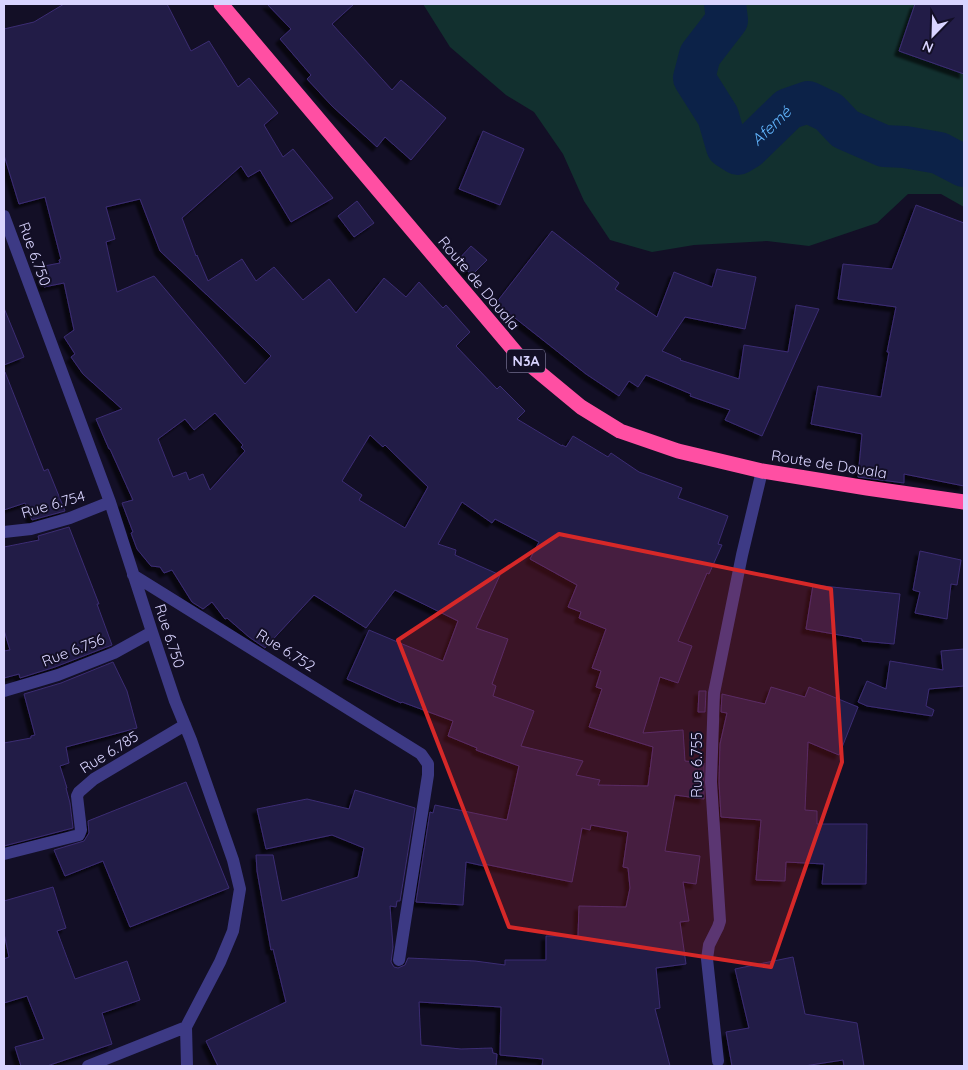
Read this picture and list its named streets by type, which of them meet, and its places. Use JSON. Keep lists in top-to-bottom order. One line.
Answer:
{"streets":{"highway":["Route de Douala","N3A"],"street":["Rue 6.750","Rue 6.754","Rue 6.756","Rue 6.752","Rue 6.785","Rue 6.755"]},"crossings":[["Rue 6.750","Rue 6.754"],["Rue 6.750","Rue 6.756"],["Rue 6.750","Rue 6.752"],["Rue 6.750","Rue 6.785"],["Route de Douala","Rue 6.755"]],"water":["Afemé"],"north":"bottom left"}
